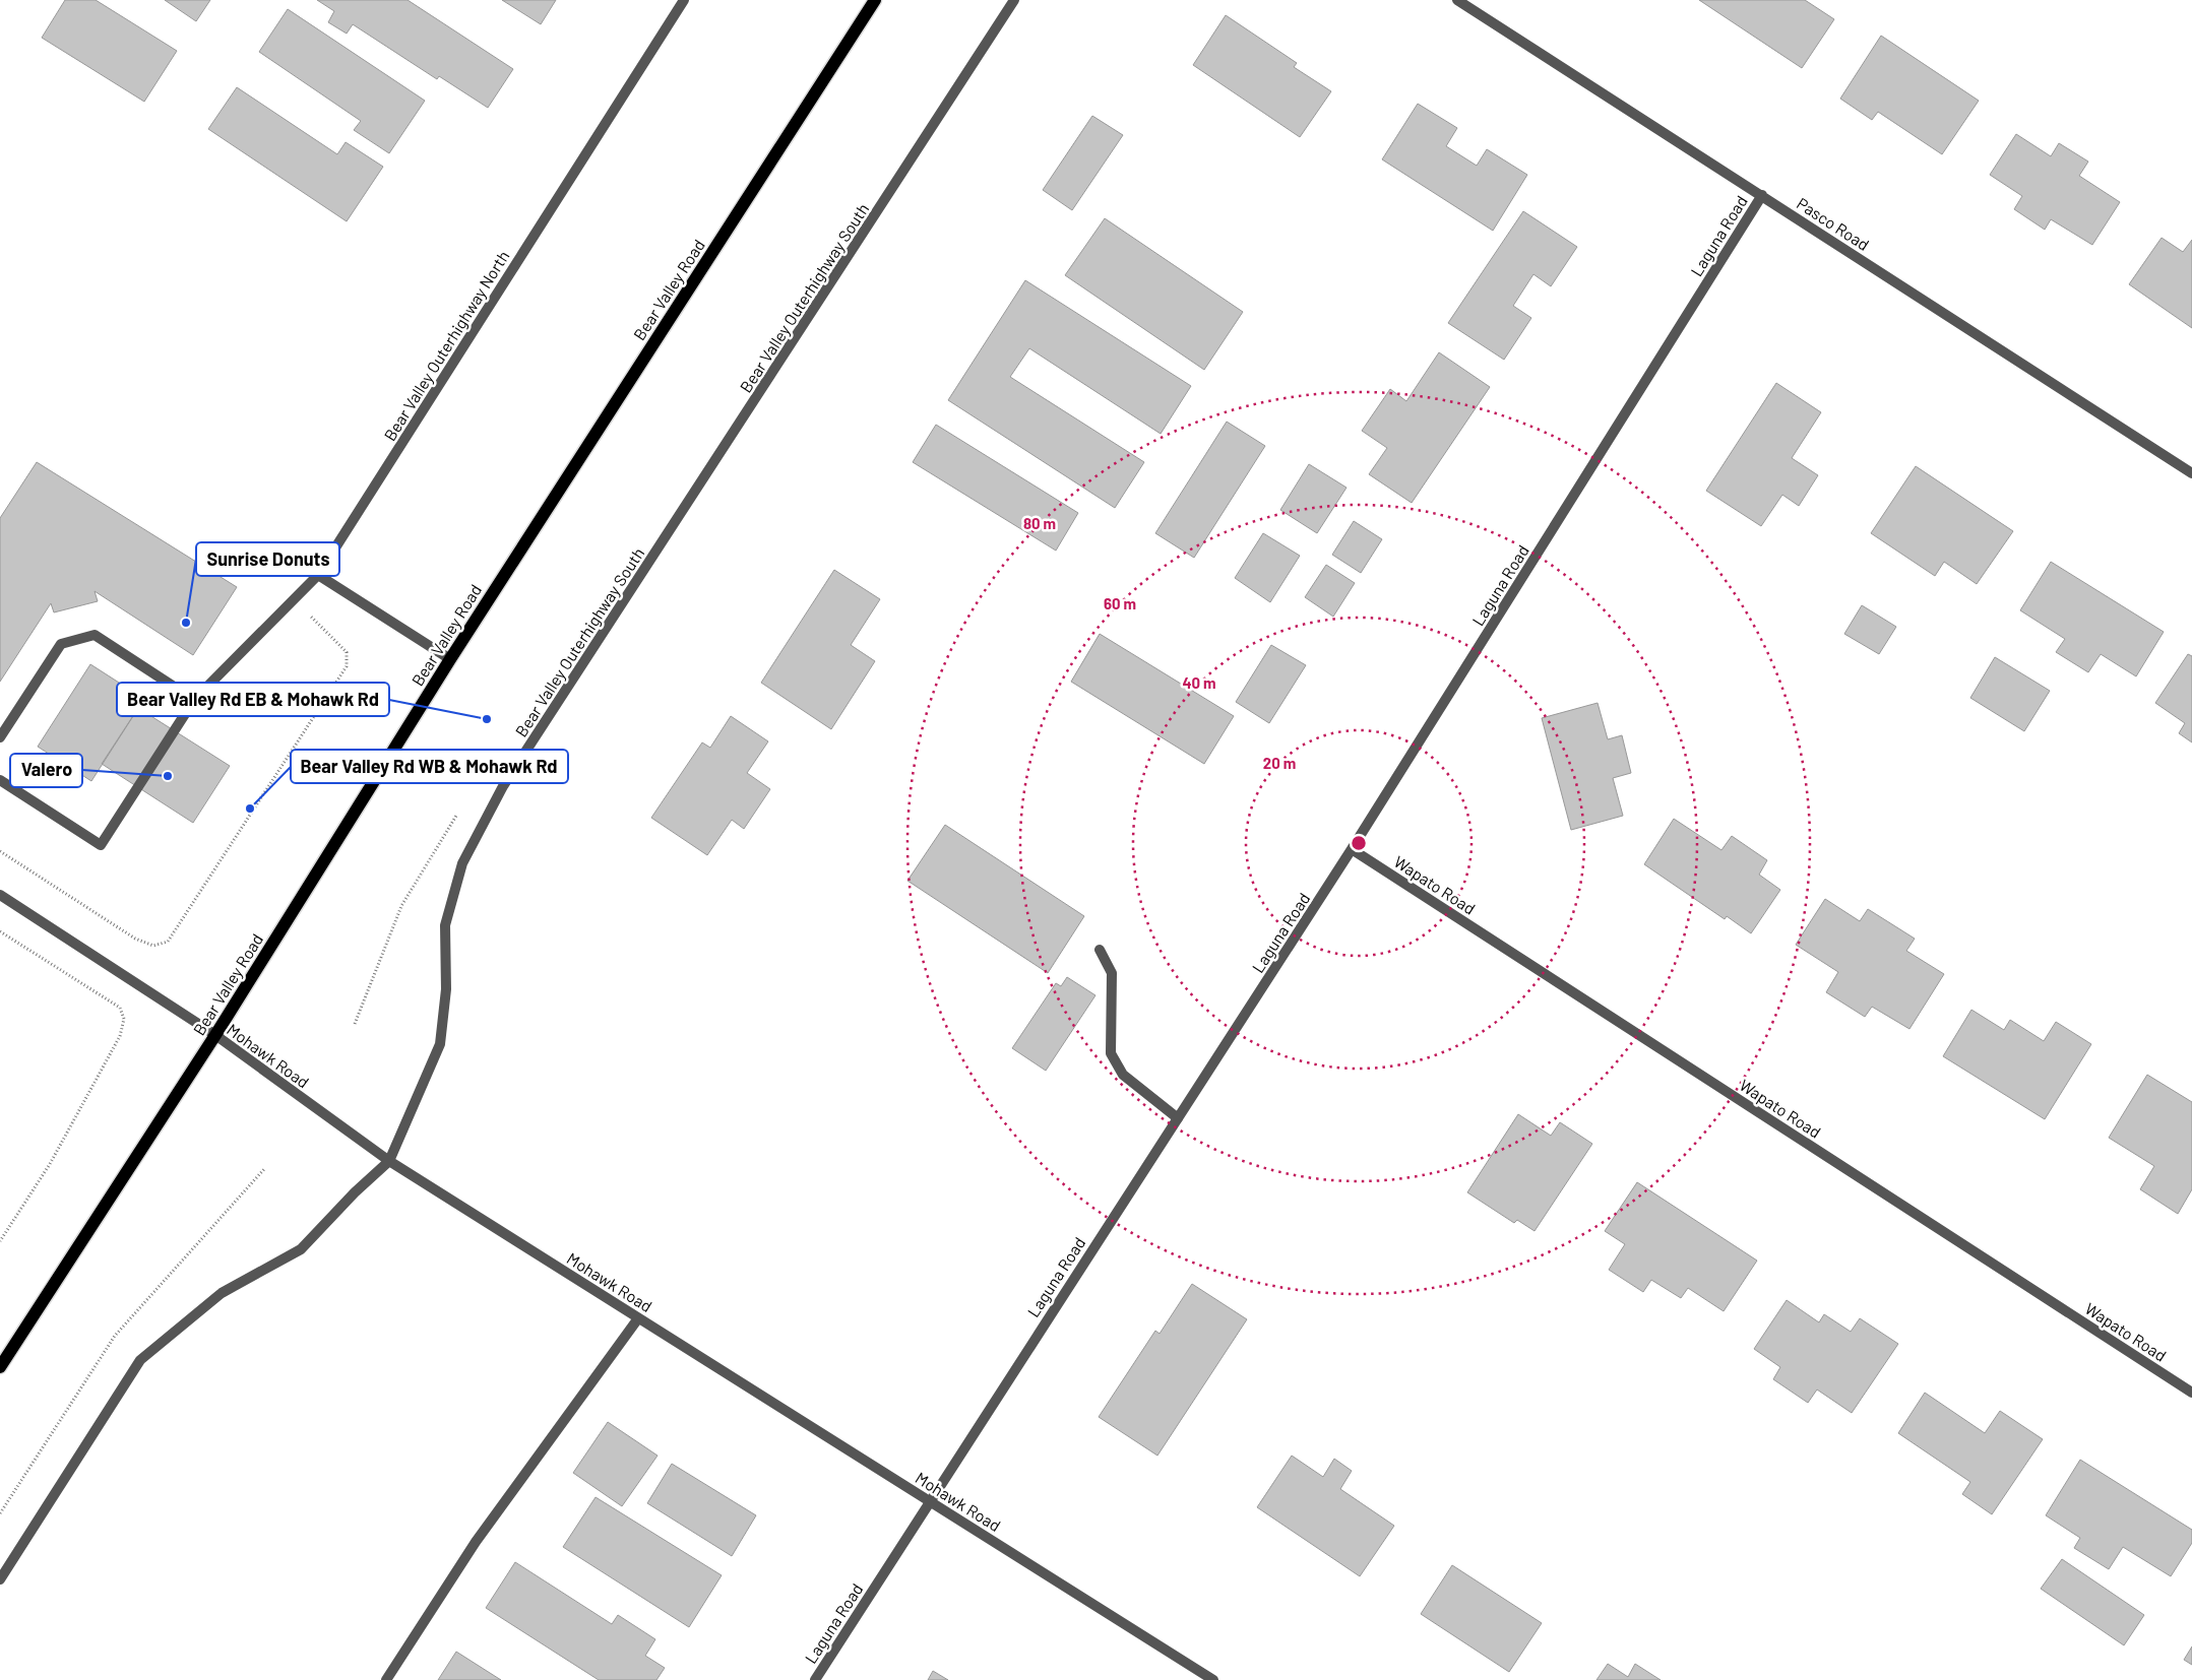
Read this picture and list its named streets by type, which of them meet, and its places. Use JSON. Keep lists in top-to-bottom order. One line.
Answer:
{"streets":{"main road":["Bear Valley Road"],"street":["Pasco Road","Laguna Road","Bear Valley Outerhighway South","Bear Valley Outerhighway North","Wapato Road","Mohawk Road"]},"crossings":[["Pasco Road","Laguna Road"],["Laguna Road","Wapato Road"],["Laguna Road","Mohawk Road"],["Bear Valley Road","Mohawk Road"],["Bear Valley Outerhighway South","Mohawk Road"]],"places":["Sunrise Donuts","Bear Valley Rd EB & Mohawk Rd","Valero","Bear Valley Rd WB & Mohawk Rd"],"rings":["80 m","60 m","40 m","20 m"]}
